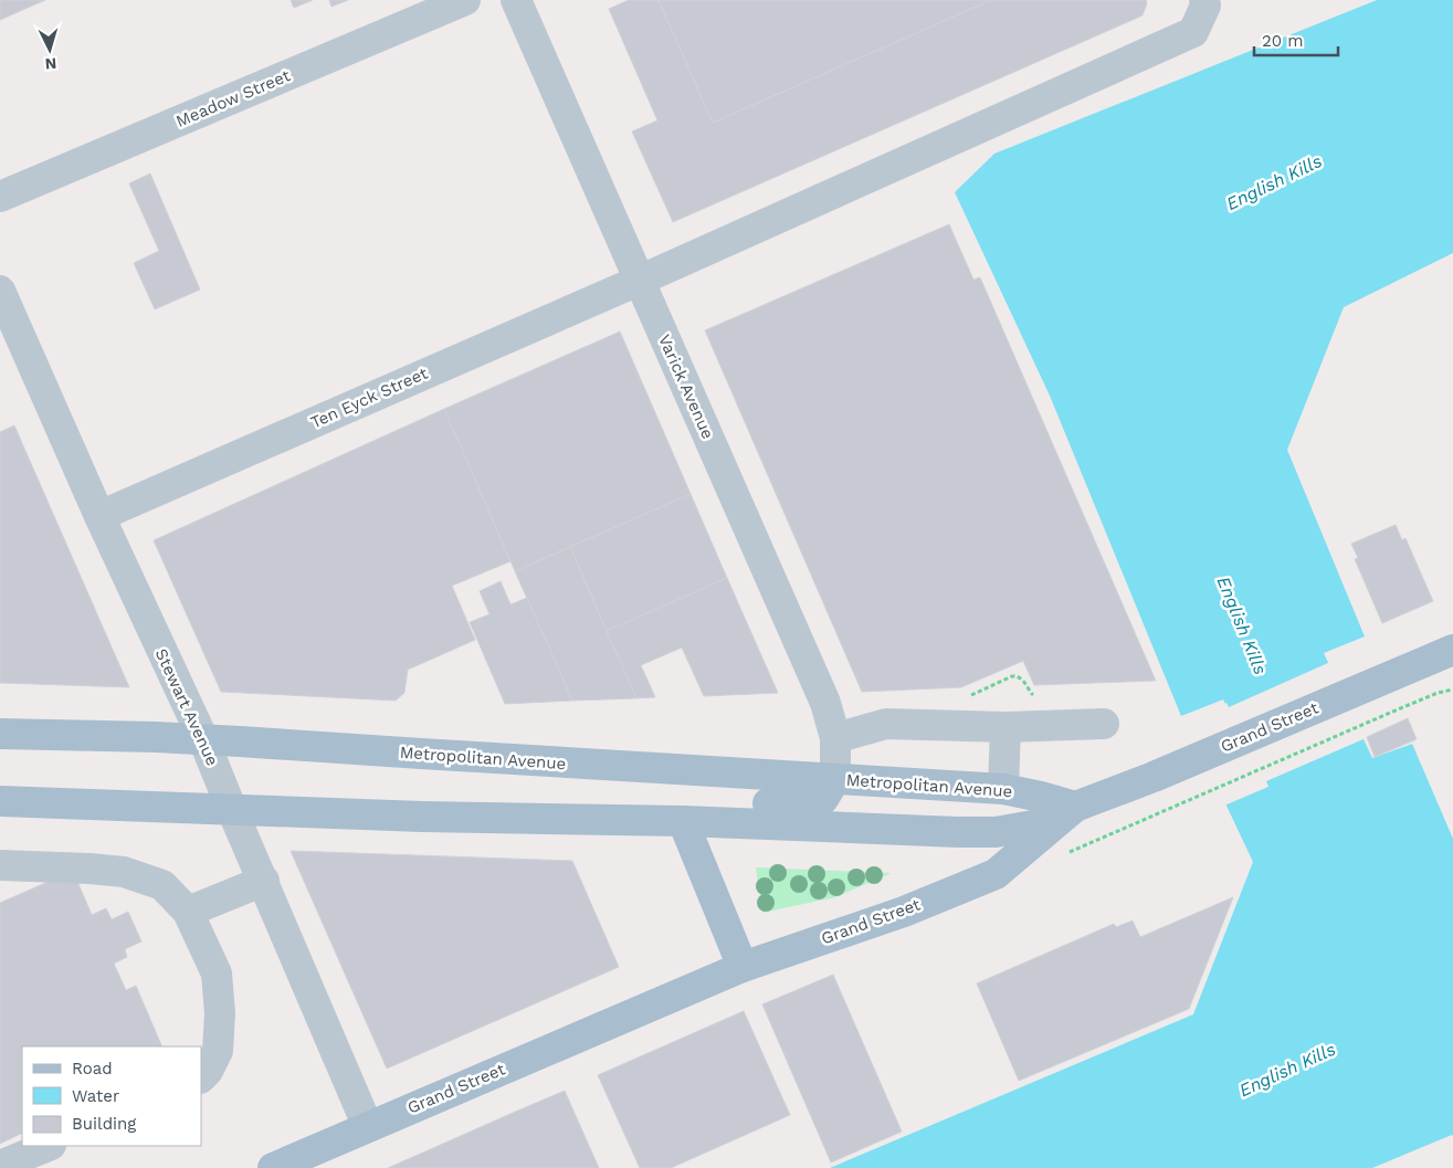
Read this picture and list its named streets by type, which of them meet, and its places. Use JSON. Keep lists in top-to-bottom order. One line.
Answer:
{"streets":{"main road":["Grand Street","Metropolitan Avenue"],"street":["Meadow Street","Varick Avenue","Ten Eyck Street","Stewart Avenue"]},"crossings":[["Varick Avenue","Ten Eyck Street"],["Varick Avenue","Metropolitan Avenue"],["Ten Eyck Street","Stewart Avenue"],["Stewart Avenue","Grand Street"],["Stewart Avenue","Metropolitan Avenue"],["Grand Street","Metropolitan Avenue"]],"water":["English Kills"],"legend":["Road","Water","Building"],"scale_bar":"20 m","north":"bottom"}
